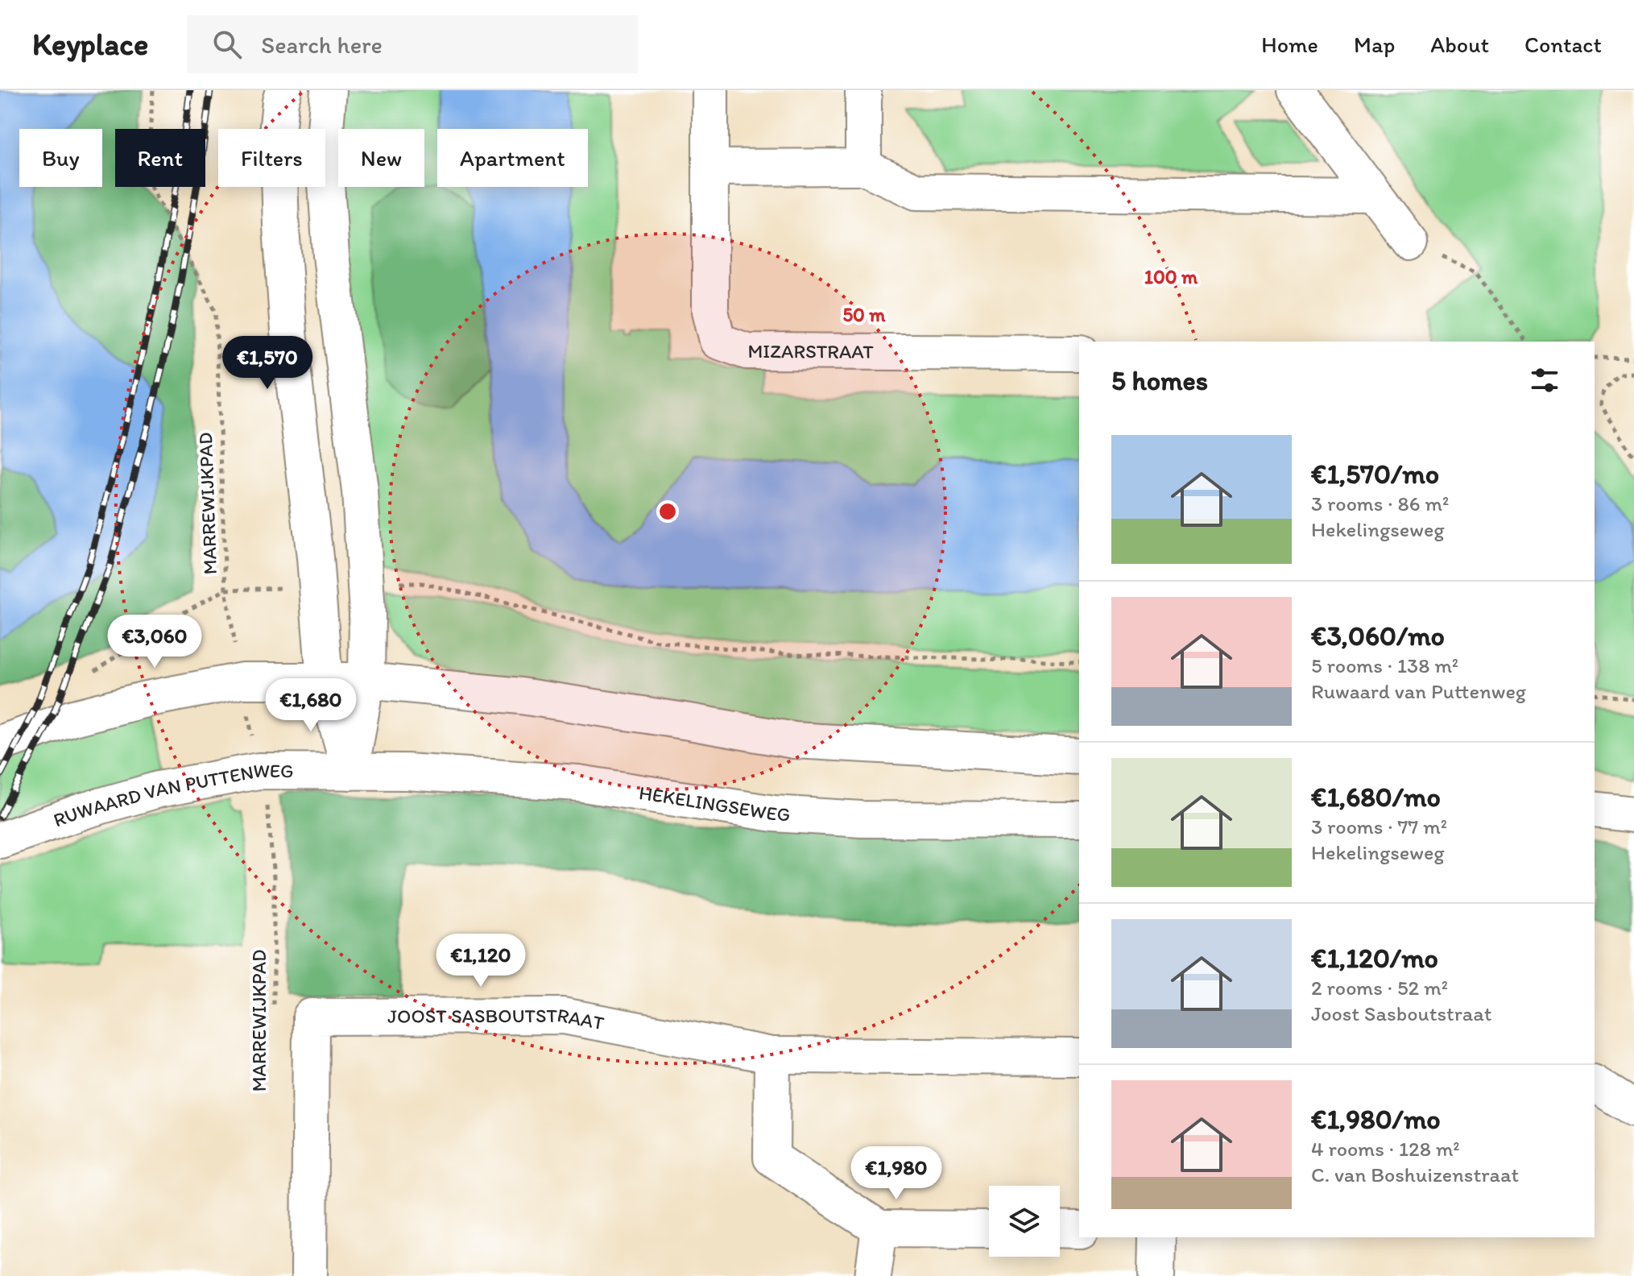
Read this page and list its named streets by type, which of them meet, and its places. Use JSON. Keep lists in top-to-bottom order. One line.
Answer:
{"streets":{"street":["MIZARSTRAAT","RUWAARD VAN PUTTENWEG","HEKELINGSEWEG","JOOST SASBOUTSTRAAT"],"path":["MARREWIJKPAD"]},"crossings":[["MARREWIJKPAD","RUWAARD VAN PUTTENWEG"],["RUWAARD VAN PUTTENWEG","HEKELINGSEWEG"]],"page":{"header":"Keyplace","search":"Search here","nav":["Home","Map","About","Contact"],"chip":["Buy","Rent","Filters","New","Apartment"],"price":["€1,570","€3,060","€1,680","€1,120","€1,980"],"heading":"5 homes","list":[{"name":"€1,570/mo","note":"3 rooms · 86 m² · Hekelingseweg"},{"name":"€3,060/mo","note":"5 rooms · 138 m² · Ruwaard van Puttenweg"},{"name":"€1,680/mo","note":"3 rooms · 77 m² · Hekelingseweg"},{"name":"€1,120/mo","note":"2 rooms · 52 m² · Joost Sasboutstraat"},{"name":"€1,980/mo","note":"4 rooms · 128 m² · C. van Boshuizenstraat"}]},"rings":["100 m","50 m"]}
